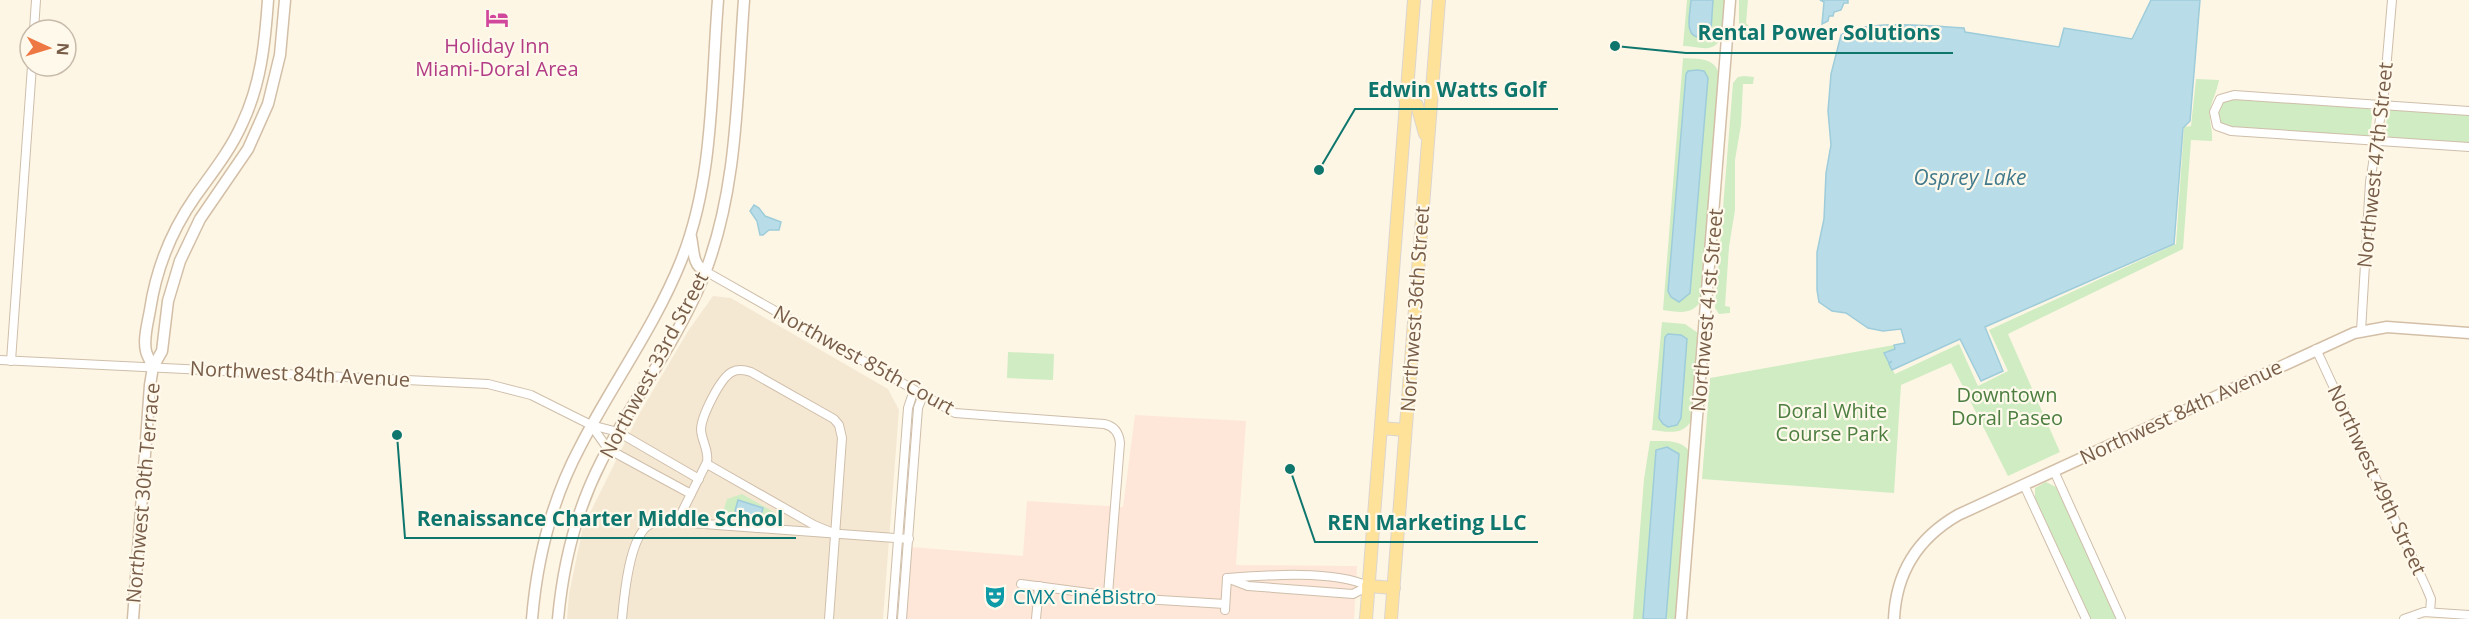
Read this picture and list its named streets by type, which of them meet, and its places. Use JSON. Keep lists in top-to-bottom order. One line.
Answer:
{"streets":{"main road":["Northwest 36th Street"],"street":["Northwest 47th Street","Northwest 41st Street","Northwest 85th Court","Northwest 33rd Street","Northwest 84th Avenue","Northwest 49th Street","Northwest 30th Terrace"]},"crossings":[["Northwest 47th Street","Northwest 84th Avenue"],["Northwest 85th Court","Northwest 33rd Street"],["Northwest 33rd Street","Northwest 84th Avenue"],["Northwest 84th Avenue","Northwest 49th Street"],["Northwest 84th Avenue","Northwest 30th Terrace"]],"water":["Osprey Lake"],"parks":["Downtown Doral Paseo","Doral White Course Park"],"places":{"hotel":["Holiday Inn Miami-Doral Area"],"other":["Rental Power Solutions","Edwin Watts Golf","Renaissance Charter Middle School","REN Marketing LLC"],"theatre":["CMX CinéBistro"]},"north":"right"}
